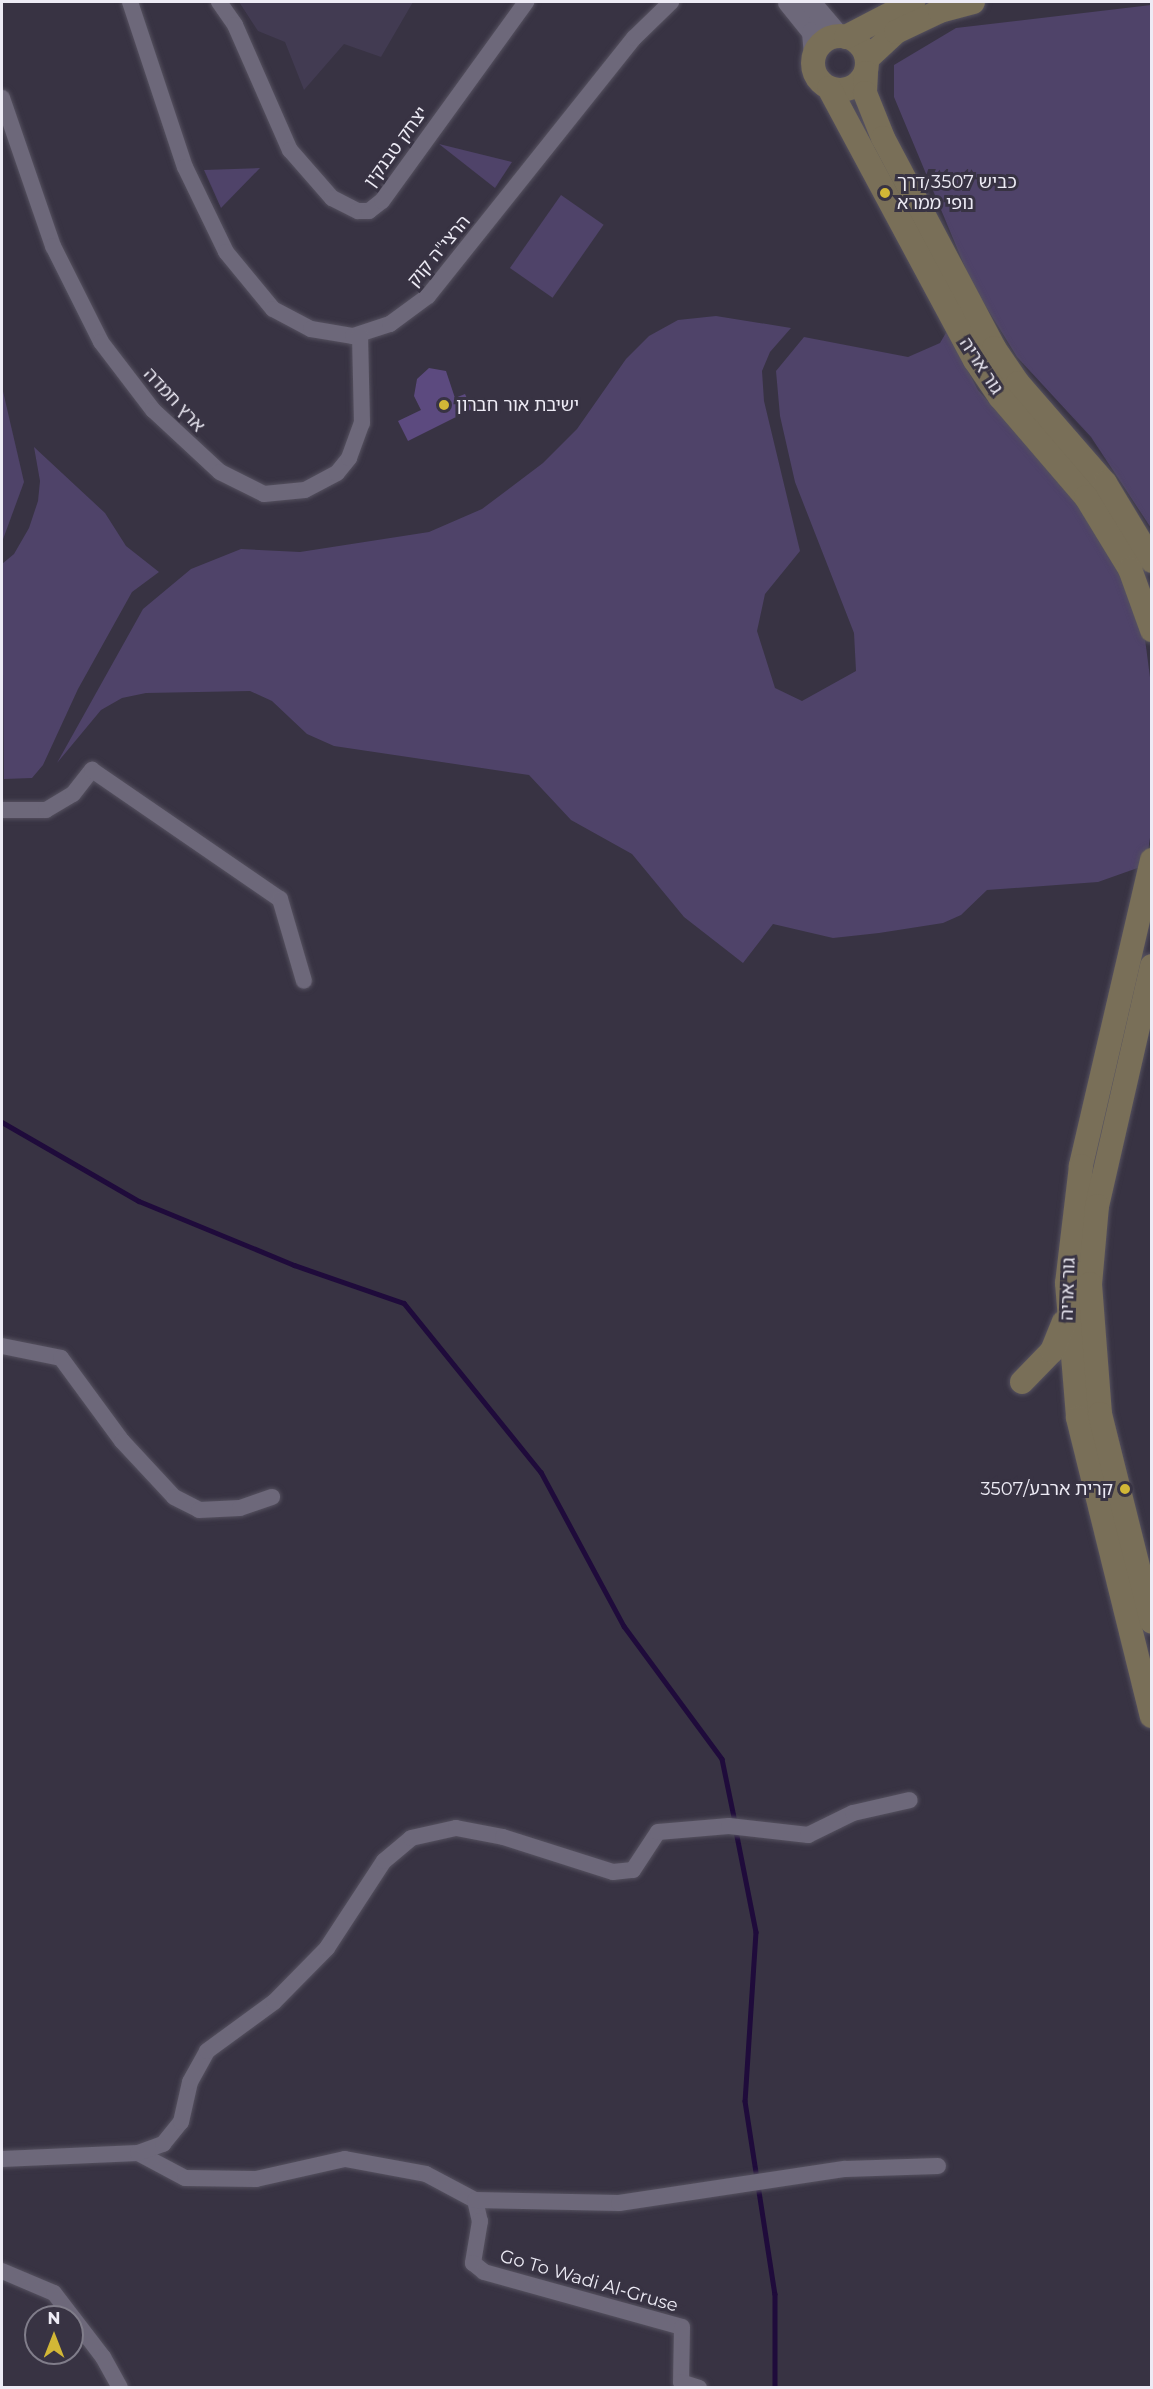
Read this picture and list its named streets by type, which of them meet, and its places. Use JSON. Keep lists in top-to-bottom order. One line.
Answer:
{"streets":{"main road":["גור אריה"],"street":["יצחק טבנקין","הרצי\"ה קוק","ארץ חמדה","Go To Wadi Al-Gruse"]},"crossings":[["הרצי\"ה קוק","ארץ חמדה"]],"places":["כביש 3507/דרך נופי ממרא","ישיבת אור חברון","קרית ארבע/3507"],"north":"top"}
